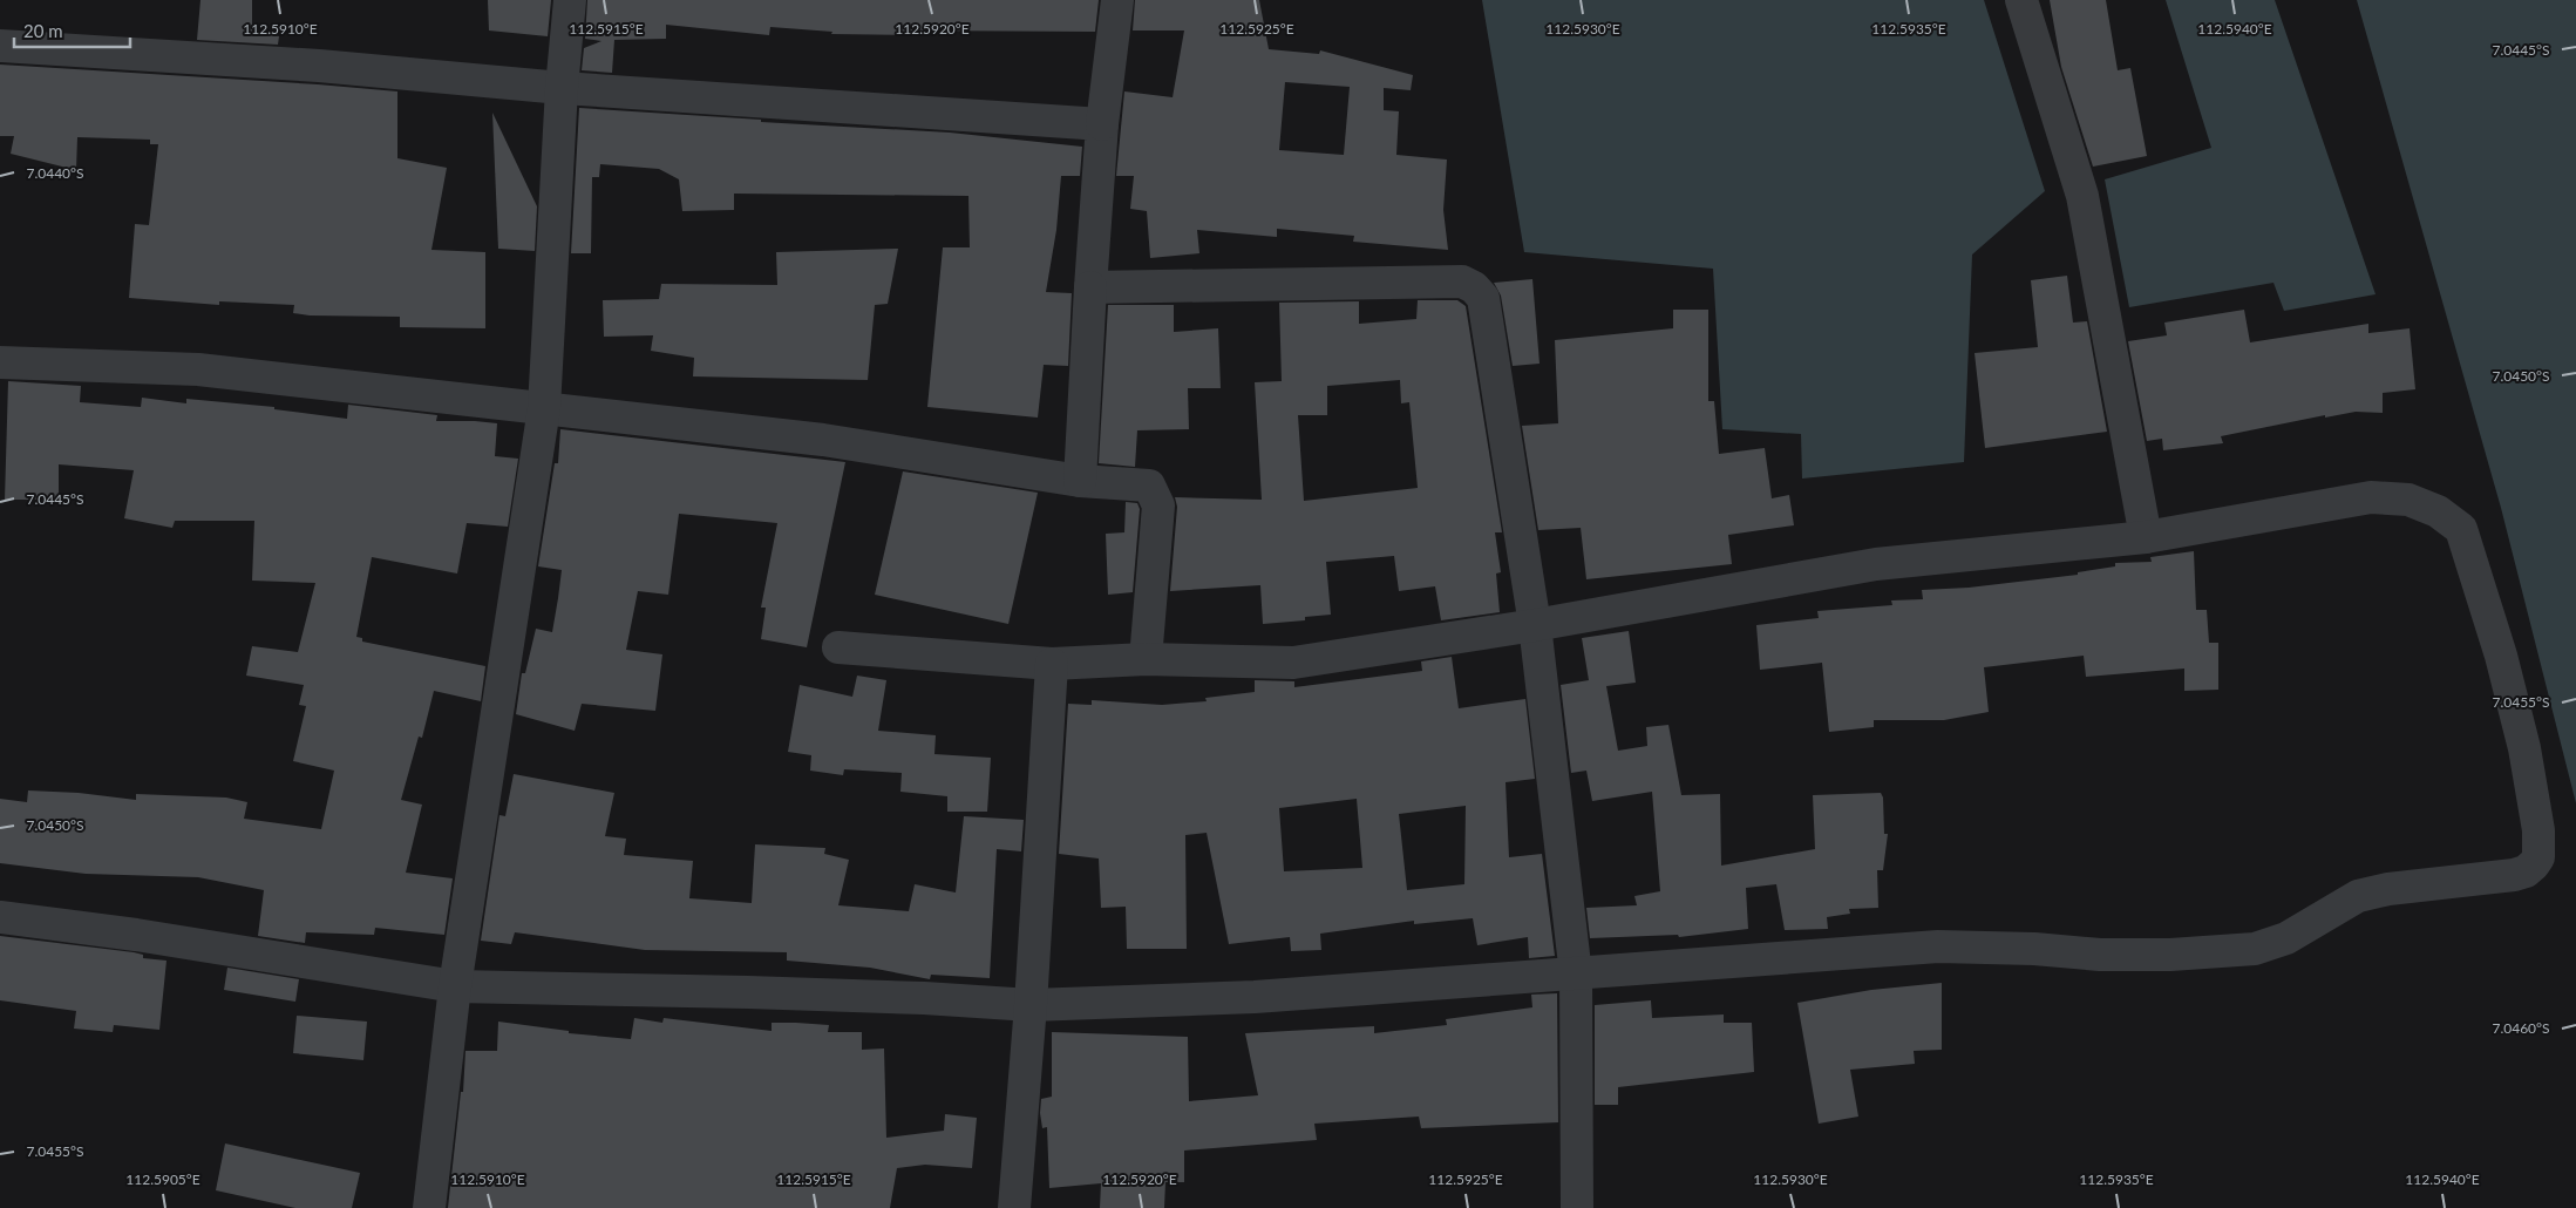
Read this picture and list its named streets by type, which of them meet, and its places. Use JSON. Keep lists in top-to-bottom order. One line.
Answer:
{"scale_bar":"20 m","coordinates":["112.5920°E","112.5925°E","112.5930°E","112.5910°E","112.5915°E","112.5935°E","112.5940°E","7.0445°S","7.0440°S","7.0450°S","7.0455°S","7.0460°S","112.5905°E"]}
